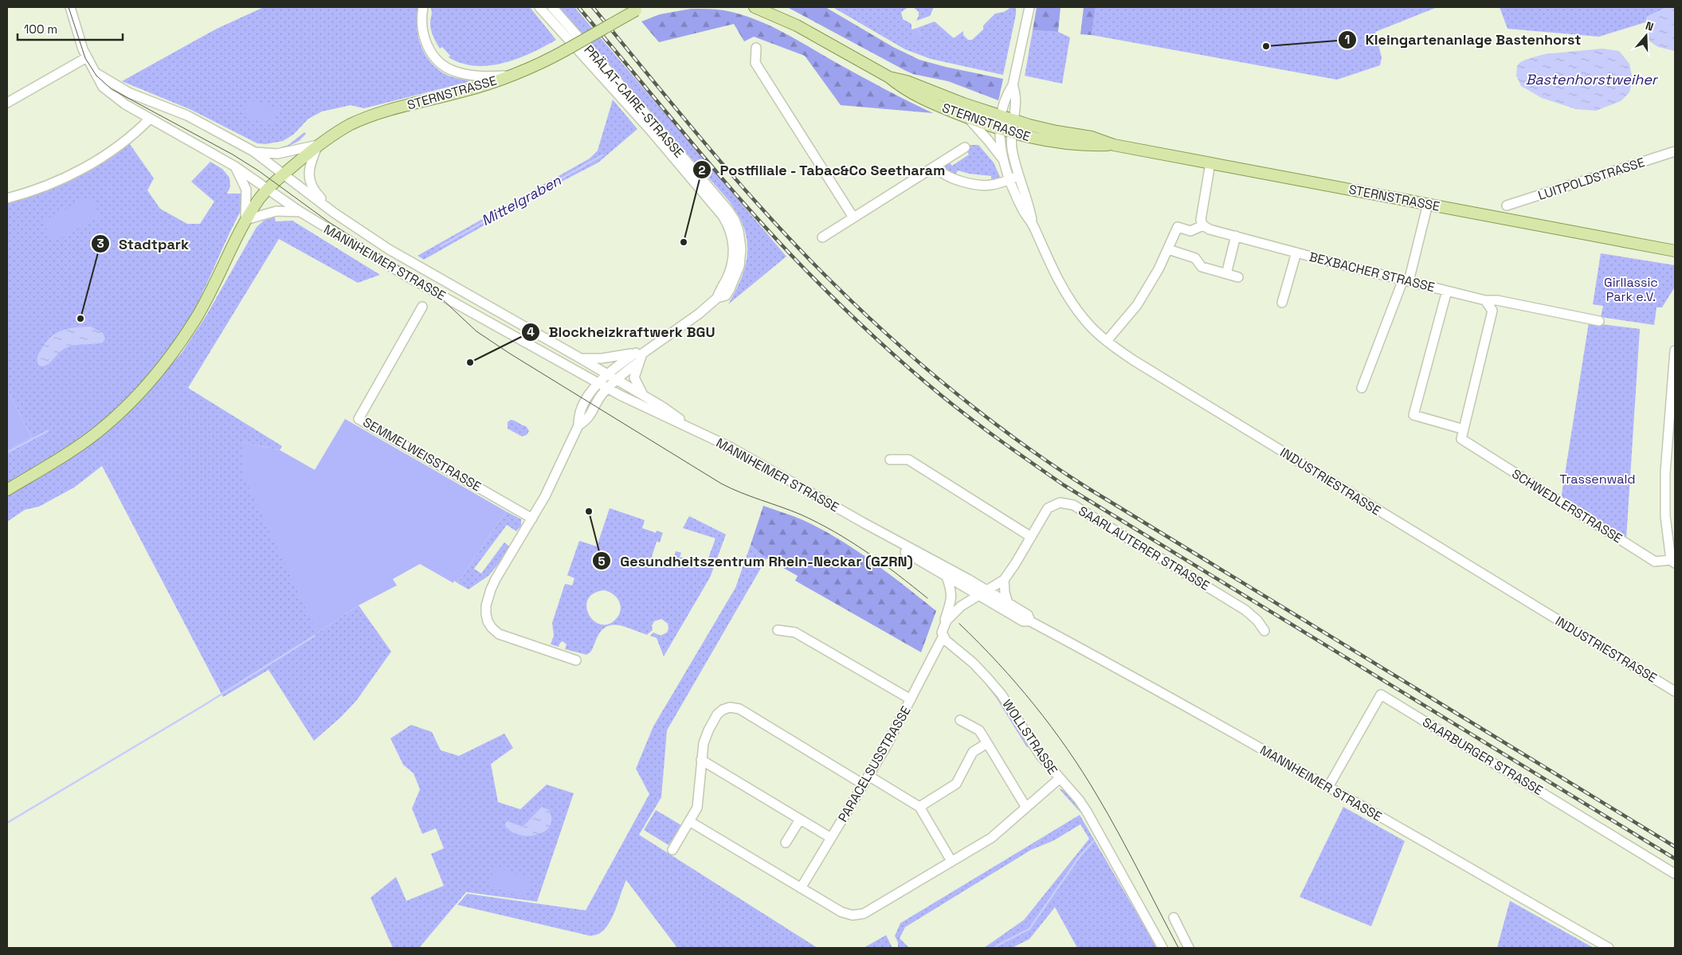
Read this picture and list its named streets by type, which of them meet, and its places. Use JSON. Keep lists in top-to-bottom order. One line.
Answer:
{"streets":{"main road":["STERNSTRASSE"],"street":["PRÄLAT-CAIRE-STRASSE","LUITPOLDSTRASSE","MANNHEIMER STRASSE","BEXBACHER STRASSE","SEMMELWEISSTRASSE","INDUSTRIESTRASSE","SCHWEDLERSTRASSE","SAARLAUTERER STRASSE","WOLLSTRASSE","SAARBURGER STRASSE","PARACELSUSSTRASSE"]},"crossings":[["STERNSTRASSE","MANNHEIMER STRASSE"],["STERNSTRASSE","INDUSTRIESTRASSE"],["PRÄLAT-CAIRE-STRASSE","MANNHEIMER STRASSE"],["MANNHEIMER STRASSE","SAARLAUTERER STRASSE"],["MANNHEIMER STRASSE","SAARBURGER STRASSE"],["BEXBACHER STRASSE","SCHWEDLERSTRASSE"],["WOLLSTRASSE","PARACELSUSSTRASSE"]],"water":["Bastenhorstweiher","Mittelgraben"],"parks":["Girllassic Park e.V.","Trassenwald"],"places":["Kleingartenanlage Bastenhorst","Postfiliale - Tabac&Co Seetharam","Stadtpark","Blockheizkraftwerk BGU","Gesundheitszentrum Rhein-Neckar (GZRN)"],"scale_bar":"100 m","north":"top"}
